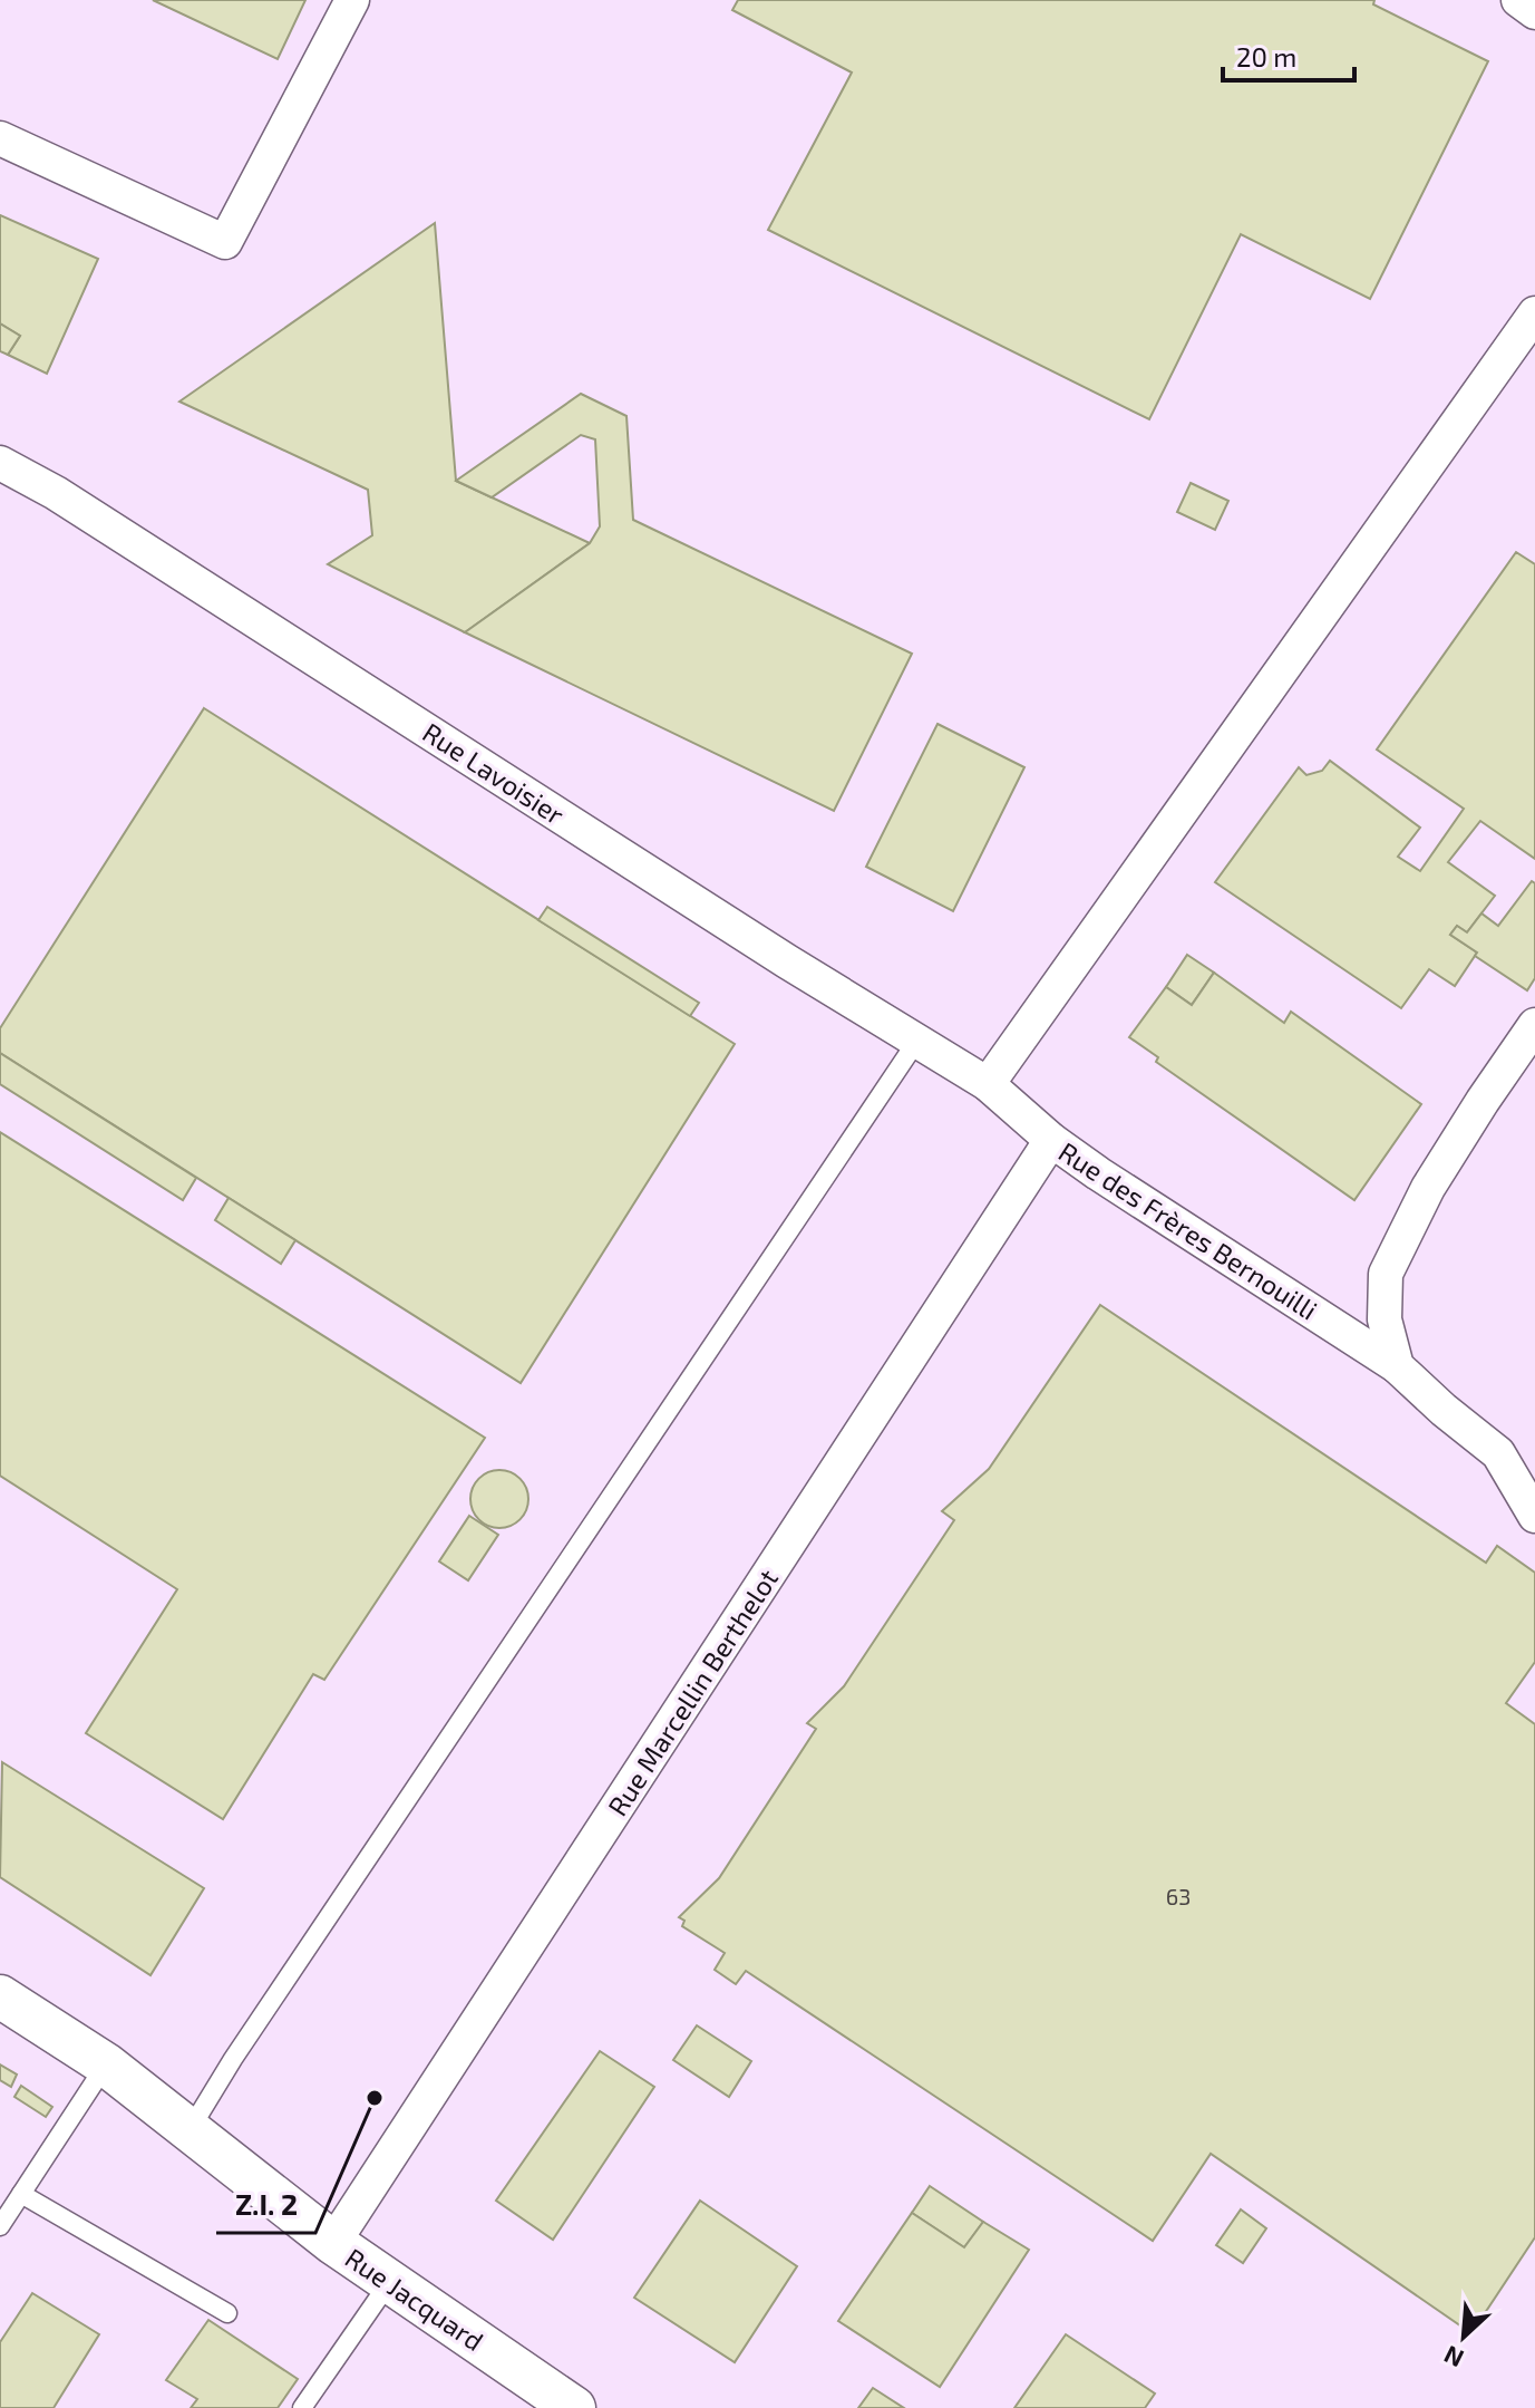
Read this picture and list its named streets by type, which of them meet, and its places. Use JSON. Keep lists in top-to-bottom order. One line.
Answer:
{"streets":{"street":["Rue Lavoisier","Rue des Frères Bernouilli","Rue Marcellin Berthelot","Rue Jacquard"]},"crossings":[["Rue Lavoisier","Rue des Frères Bernouilli"],["Rue des Frères Bernouilli","Rue Marcellin Berthelot"],["Rue Marcellin Berthelot","Rue Jacquard"]],"places":["Z.I. 2"],"house_numbers":["63"],"scale_bar":"20 m","north":"bottom left"}
